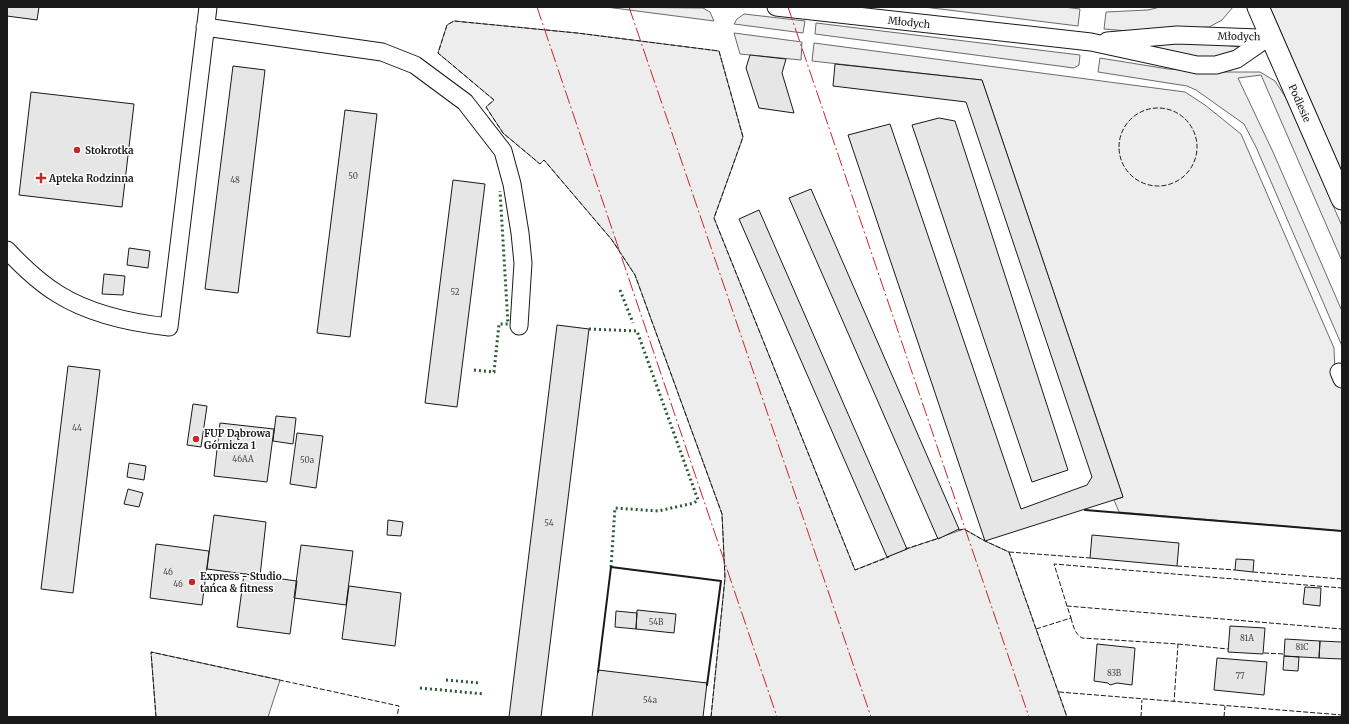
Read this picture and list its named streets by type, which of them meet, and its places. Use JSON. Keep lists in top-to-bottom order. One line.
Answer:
{"streets":{"street":["Młodych","Podlesie"]},"crossings":[["Młodych","Podlesie"]],"places":{"other":["Stokrotka","FUP Dąbrowa Górnicza 1","Express - Studio tańca & fitness"],"health":["Apteka Rodzinna"]},"house_numbers":["50","48","52","44","46AA","50a","54","46","46","54B","81A","81C","83B","77","54a"]}
